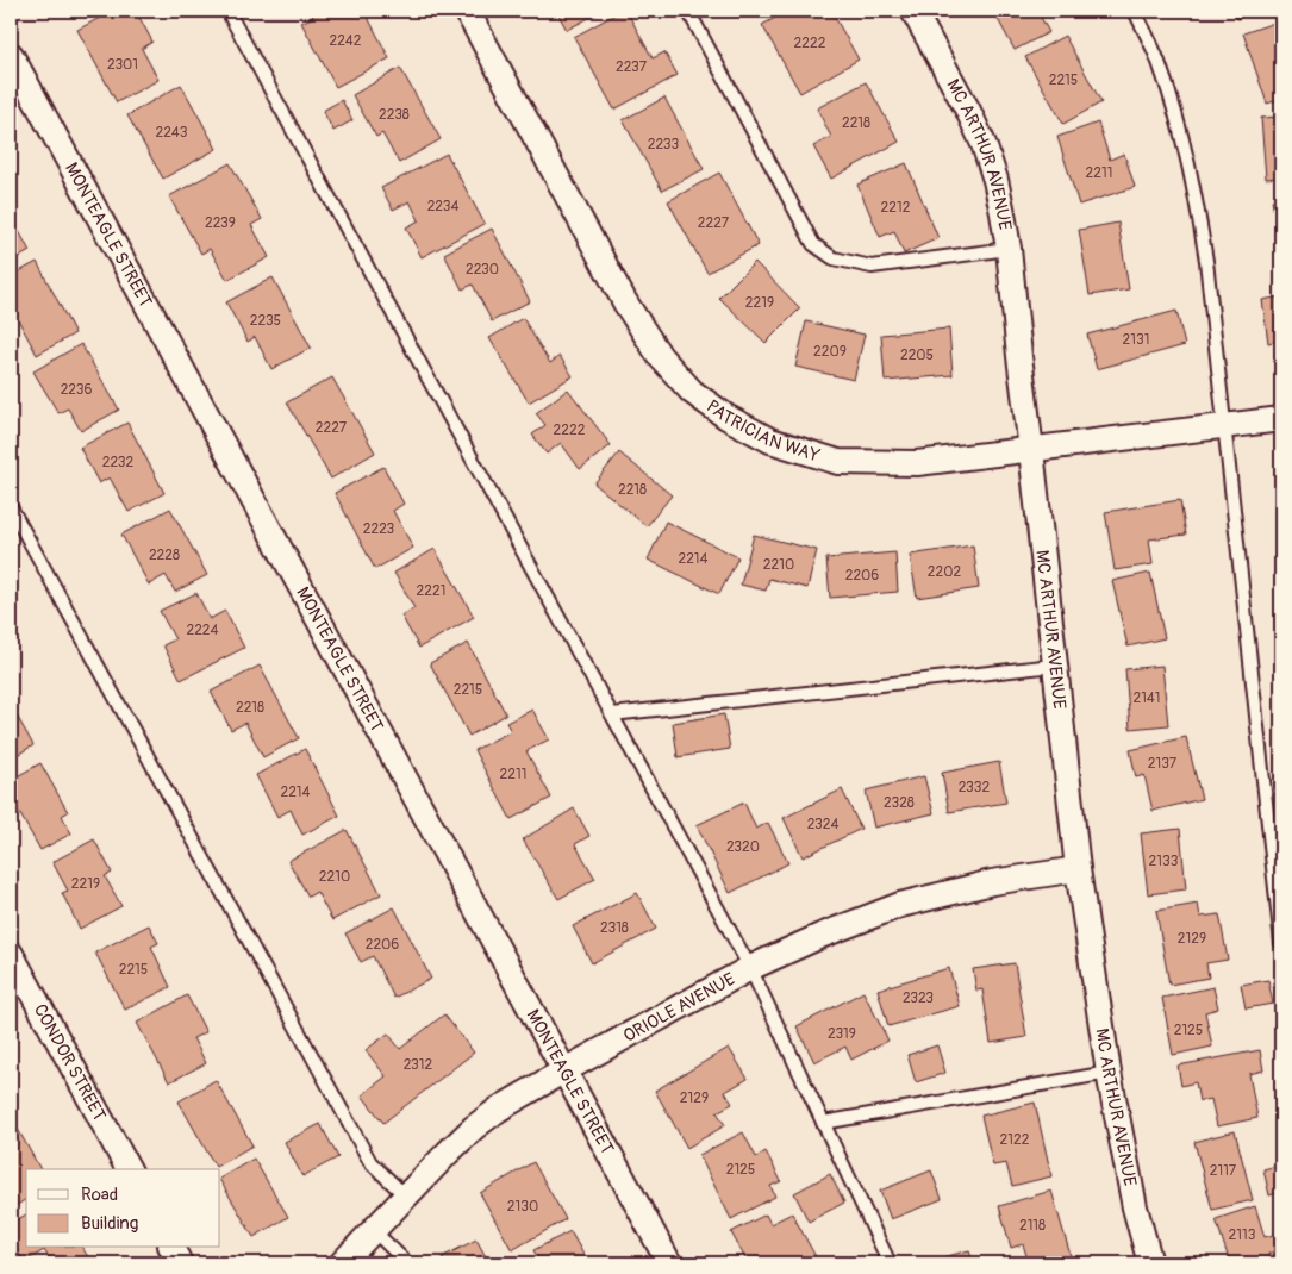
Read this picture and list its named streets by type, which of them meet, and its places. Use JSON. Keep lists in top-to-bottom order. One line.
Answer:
{"streets":{"street":["MC ARTHUR AVENUE","MONTEAGLE STREET","PATRICIAN WAY","ORIOLE AVENUE","CONDOR STREET"]},"crossings":[["MC ARTHUR AVENUE","PATRICIAN WAY"],["MC ARTHUR AVENUE","ORIOLE AVENUE"],["MONTEAGLE STREET","ORIOLE AVENUE"]],"house_numbers":["2242","2222","2301","2237","2215","2238","2218","2243","2233","2211","2234","2212","2239","2227","2230","2219","2235","2131","2209","2205","2236","2227","2222","2232","2218","2223","2228","2214","2210","2202","2206","2221","2224","2215","2141","2218","2137","2211","2332","2214","2328","2324","2320","2133","2210","2219","2318","2129","2206","2215","2323","2125","2319","2312","2129","2122","2125","2117","2130","2118","2113"],"legend":["Road","Building"]}
